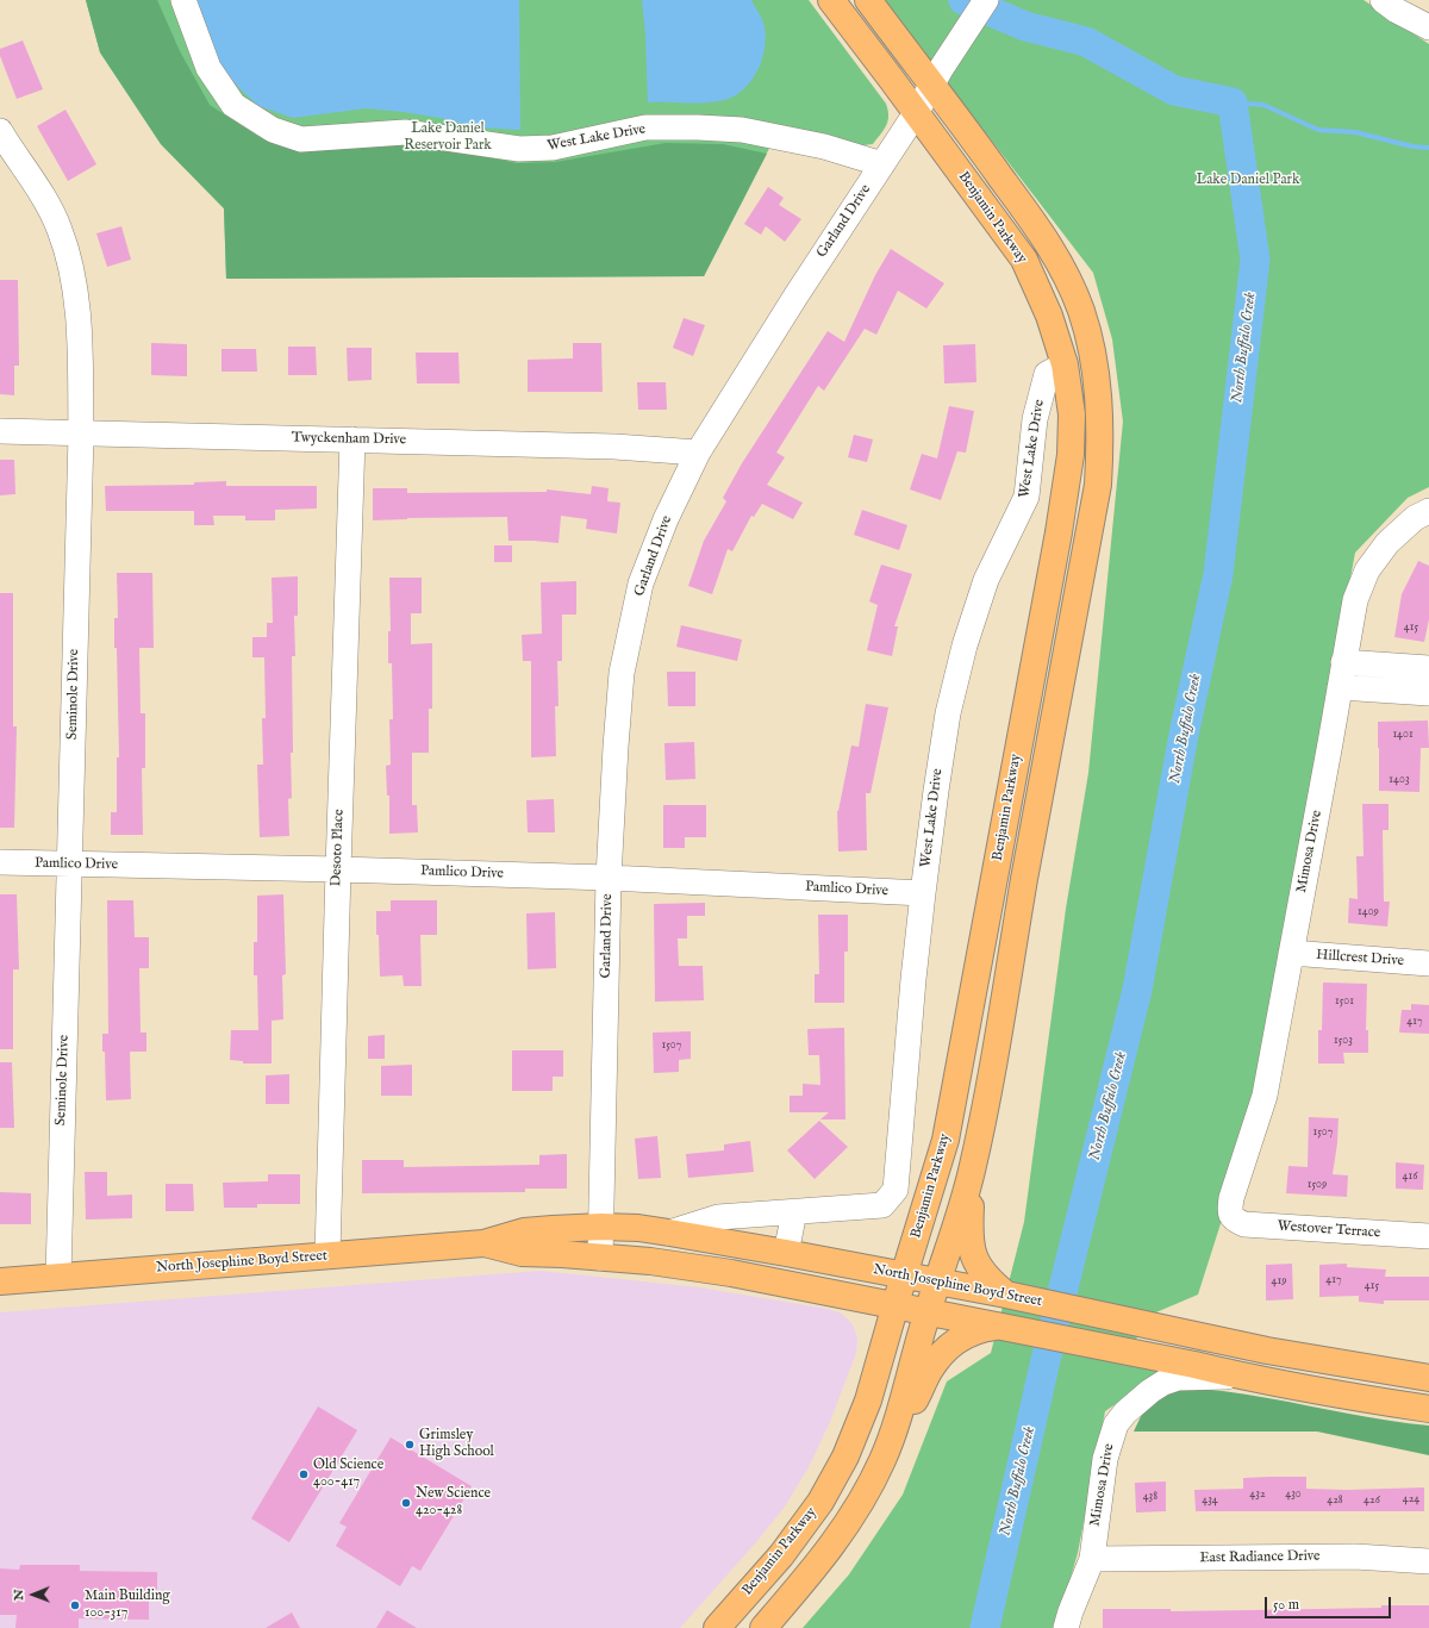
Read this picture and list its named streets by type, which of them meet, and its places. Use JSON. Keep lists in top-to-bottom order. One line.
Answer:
{"streets":{"main road":["Benjamin Parkway","North Josephine Boyd Street"],"street":["West Lake Drive","Garland Drive","Twyckenham Drive","Seminole Drive","Desoto Place","Mimosa Drive","Pamlico Drive","Hillcrest Drive","Westover Terrace","East Radiance Drive"]},"crossings":[["West Lake Drive","Benjamin Parkway"],["West Lake Drive","Garland Drive"],["West Lake Drive","Pamlico Drive"],["West Lake Drive","North Josephine Boyd Street"],["Benjamin Parkway","Garland Drive"],["Benjamin Parkway","North Josephine Boyd Street"],["Garland Drive","Twyckenham Drive"],["Garland Drive","Pamlico Drive"],["Garland Drive","North Josephine Boyd Street"],["Twyckenham Drive","Seminole Drive"],["Twyckenham Drive","Desoto Place"],["Seminole Drive","Pamlico Drive"],["Seminole Drive","North Josephine Boyd Street"],["Desoto Place","Pamlico Drive"],["Desoto Place","North Josephine Boyd Street"],["Mimosa Drive","Hillcrest Drive"],["Mimosa Drive","Westover Terrace"],["Mimosa Drive","North Josephine Boyd Street"],["Mimosa Drive","East Radiance Drive"]],"water":["North Buffalo Creek"],"parks":["Lake Daniel Reservoir Park","Lake Daniel Park"],"places":["Grimsley High School","Old Science 400-417","New Science 420-428","Main Building 100-317"],"house_numbers":["415","1401","1403","1409","1501","417","1503","1507","1507","416","1509","417","419","415","432","430","438","424","434","428","426"],"scale_bar":"50 m","north":"left"}
